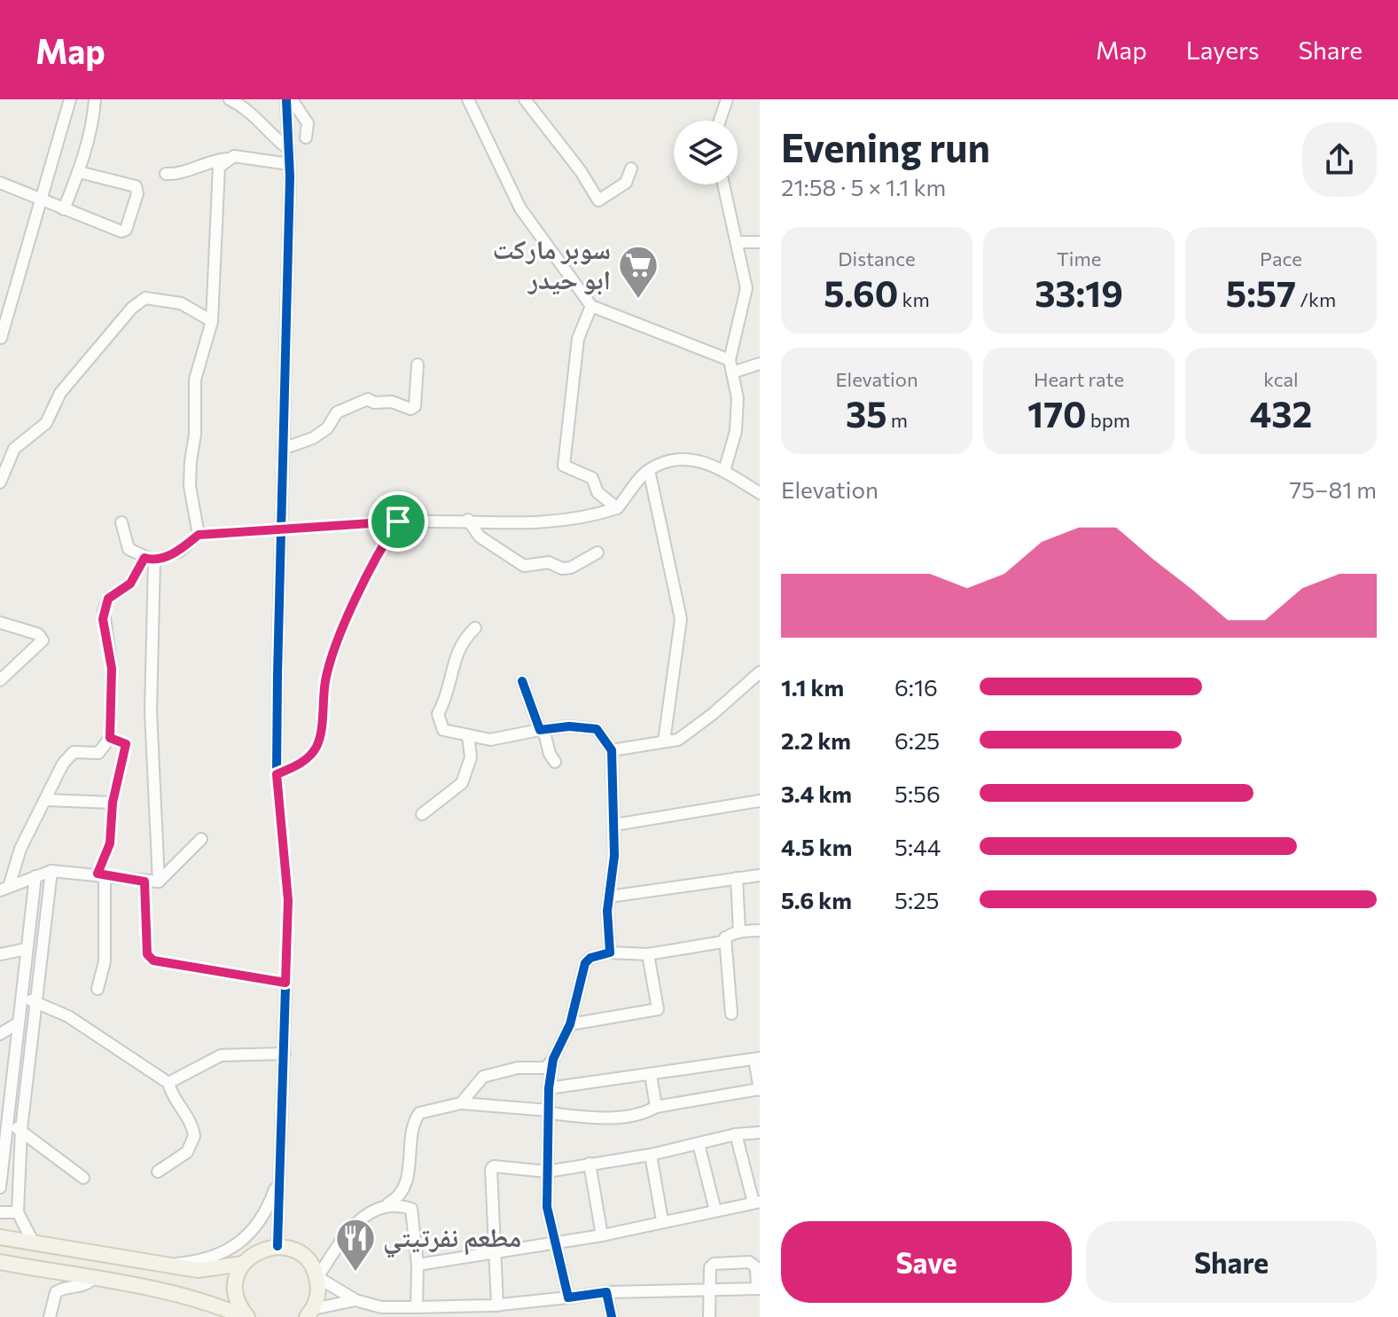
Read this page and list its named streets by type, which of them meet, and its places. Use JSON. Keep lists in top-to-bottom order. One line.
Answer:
{"places":{"supermarket":["سوبر ماركت ابو حيدر"],"restaurant":["مطعم نفرتيتي"]},"page":{"header":"Map","nav":["Map","Layers","Share"],"heading":["Evening run","21:58 · 5 × 1.1 km"],"stats":[["Distance","5.60 km"],["Time","33:19"],["Pace","5:57 /km"],["Elevation","35 m"],["Heart rate","170 bpm"],["kcal","432"]],"chart":["Elevation","75–81 m"],"list":[{"name":"1.1 km","note":"6:16"},{"name":"2.2 km","note":"6:25"},{"name":"3.4 km","note":"5:56"},{"name":"4.5 km","note":"5:44"},{"name":"5.6 km","note":"5:25"}],"buttons":["Save","Share"]}}
